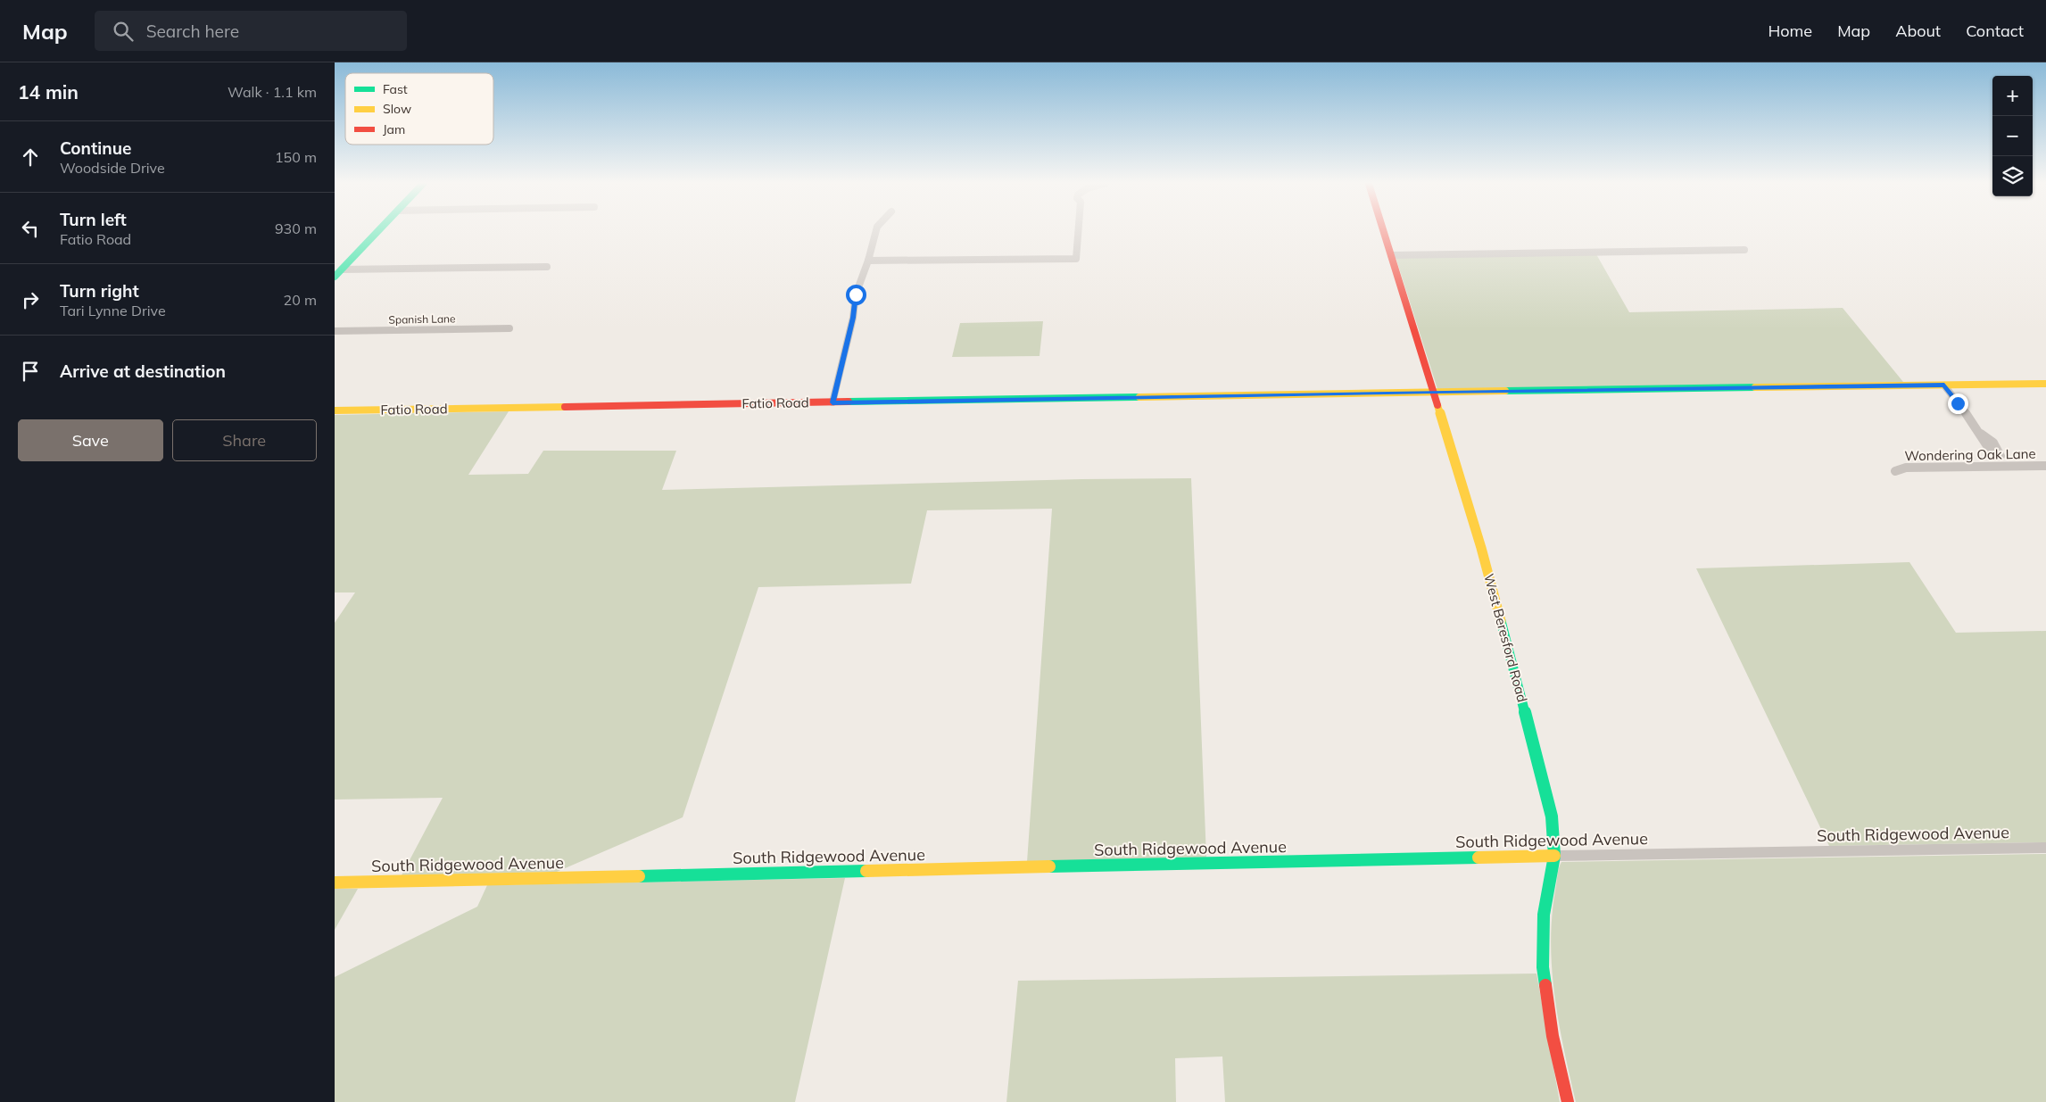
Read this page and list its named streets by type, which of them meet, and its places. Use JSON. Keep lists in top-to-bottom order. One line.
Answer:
{"streets":{"street":["Spanish Lane","Fatio Road","Wondering Oak Lane","West Beresford Road","South Ridgewood Avenue"]},"crossings":[["Fatio Road","West Beresford Road"],["West Beresford Road","South Ridgewood Avenue"]],"legend":["Fast","Slow","Jam"],"page":{"header":"Map","search":"Search here","nav":["Home","Map","About","Contact"],"heading":["14 min","Walk · 1.1 km"],"map_buttons":["+","−"],"list":[["Continue","Woodside Drive","150 m"],["Turn left","Fatio Road","930 m"],["Turn right","Tari Lynne Drive","20 m"],"Arrive at destination"],"buttons":["Save","Share"]}}
